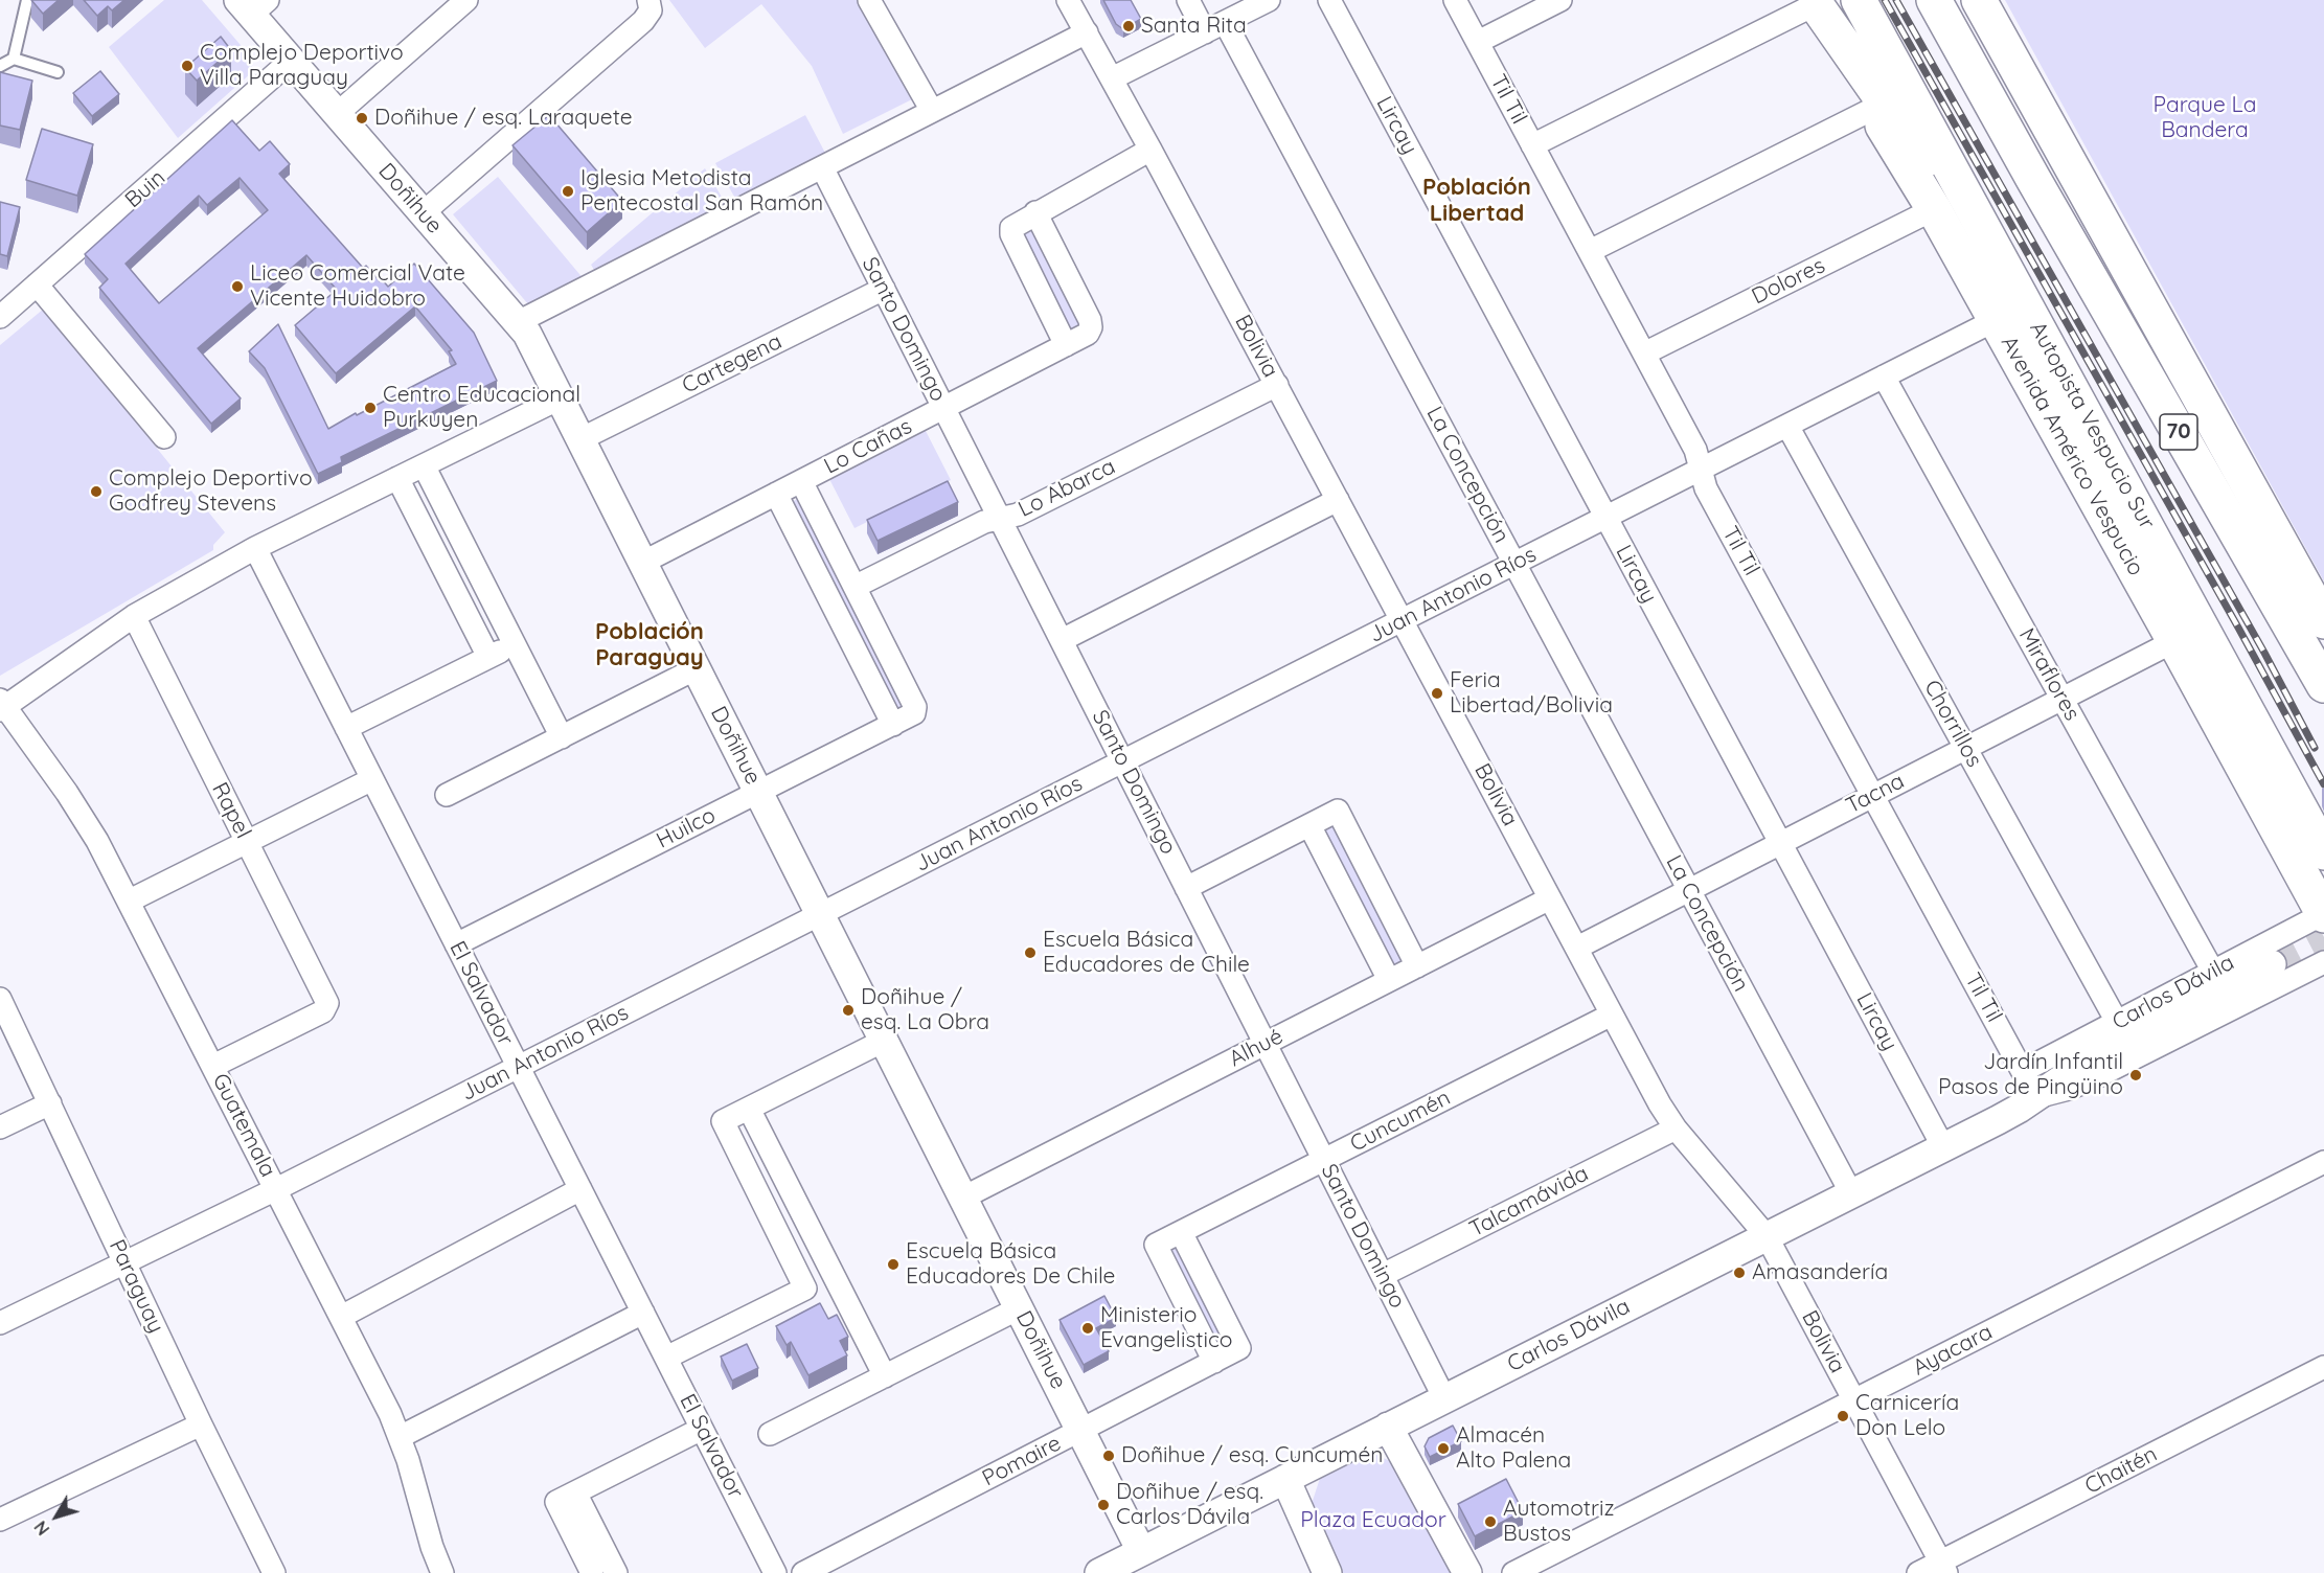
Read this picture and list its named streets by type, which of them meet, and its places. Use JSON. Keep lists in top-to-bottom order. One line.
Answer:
{"streets":{"main road":["Autopista Vespucio Sur","70","Avenida Américo Vespucio"],"street":["Til Til","Lircay","Buin","Doñihue","Dolores","Santo Domingo","Bolivia","Cartegena","Lo Cañas","La Concepción","Lo Abarca","Juan Antonio Ríos","Miraflores","Chorrillos","Tacna","Rapel","Huilco","Carlos Dávila","El Salvador","Alhué","Cuncumén","Guatemala","Talcamávida","Paraguay","Ayacara","Pomaire","Chaitén"]},"crossings":[["Til Til","Dolores"],["Til Til","Juan Antonio Ríos"],["Til Til","Tacna"],["Til Til","Carlos Dávila"],["Lircay","Juan Antonio Ríos"],["Lircay","Tacna"],["Lircay","Carlos Dávila"],["Buin","Doñihue"],["Doñihue","Cartegena"],["Doñihue","Lo Cañas"],["Doñihue","Juan Antonio Ríos"],["Doñihue","Huilco"],["Doñihue","Carlos Dávila"],["Doñihue","Alhué"],["Doñihue","Pomaire"],["Dolores","Avenida Américo Vespucio"],["Santo Domingo","Cartegena"],["Santo Domingo","Lo Cañas"],["Santo Domingo","Lo Abarca"],["Santo Domingo","Juan Antonio Ríos"],["Santo Domingo","Carlos Dávila"],["Santo Domingo","Alhué"],["Santo Domingo","Cuncumén"],["Santo Domingo","Talcamávida"],["Bolivia","Lo Abarca"],["Bolivia","Juan Antonio Ríos"],["Bolivia","Tacna"],["Bolivia","Carlos Dávila"],["Bolivia","Alhué"],["Bolivia","Cuncumén"],["Bolivia","Talcamávida"],["Bolivia","Ayacara"],["Bolivia","Chaitén"],["Avenida Américo Vespucio","Juan Antonio Ríos"],["Avenida Américo Vespucio","Tacna"],["Avenida Américo Vespucio","Carlos Dávila"],["La Concepción","Juan Antonio Ríos"],["La Concepción","Tacna"],["La Concepción","Carlos Dávila"],["Lo Abarca","Huilco"],["Juan Antonio Ríos","Miraflores"],["Juan Antonio Ríos","Chorrillos"],["Juan Antonio Ríos","El Salvador"],["Juan Antonio Ríos","Guatemala"],["Juan Antonio Ríos","Paraguay"],["Miraflores","Tacna"],["Miraflores","Carlos Dávila"],["Chorrillos","Tacna"],["Chorrillos","Carlos Dávila"],["Rapel","Guatemala"],["Huilco","El Salvador"],["Cuncumén","Pomaire"]],"districts":["Población Libertad","Población Paraguay"],"parks":["Parque La Bandera","Plaza Ecuador"],"places":["Santa Rita","Complejo Deportivo Villa Paraguay","Doñihue / esq. Laraquete","Iglesia Metodista Pentecostal San Ramón","Liceo Comercial Vate Vicente Huidobro","Centro Educacional Purkuyen","Complejo Deportivo Godfrey Stevens","Feria Libertad/Bolivia","Escuela Básica Educadores de Chile","Doñihue / esq. La Obra","Jardín Infantil Pasos de Pingüino","Escuela Básica Educadores De Chile","Amasandería","Ministerio Evangelistico","Carnicería Don Lelo","Almacén Alto Palena","Doñihue / esq. Cuncumén","Doñihue / esq. Carlos Dávila","Automotriz Bustos"],"north":"bottom left"}
